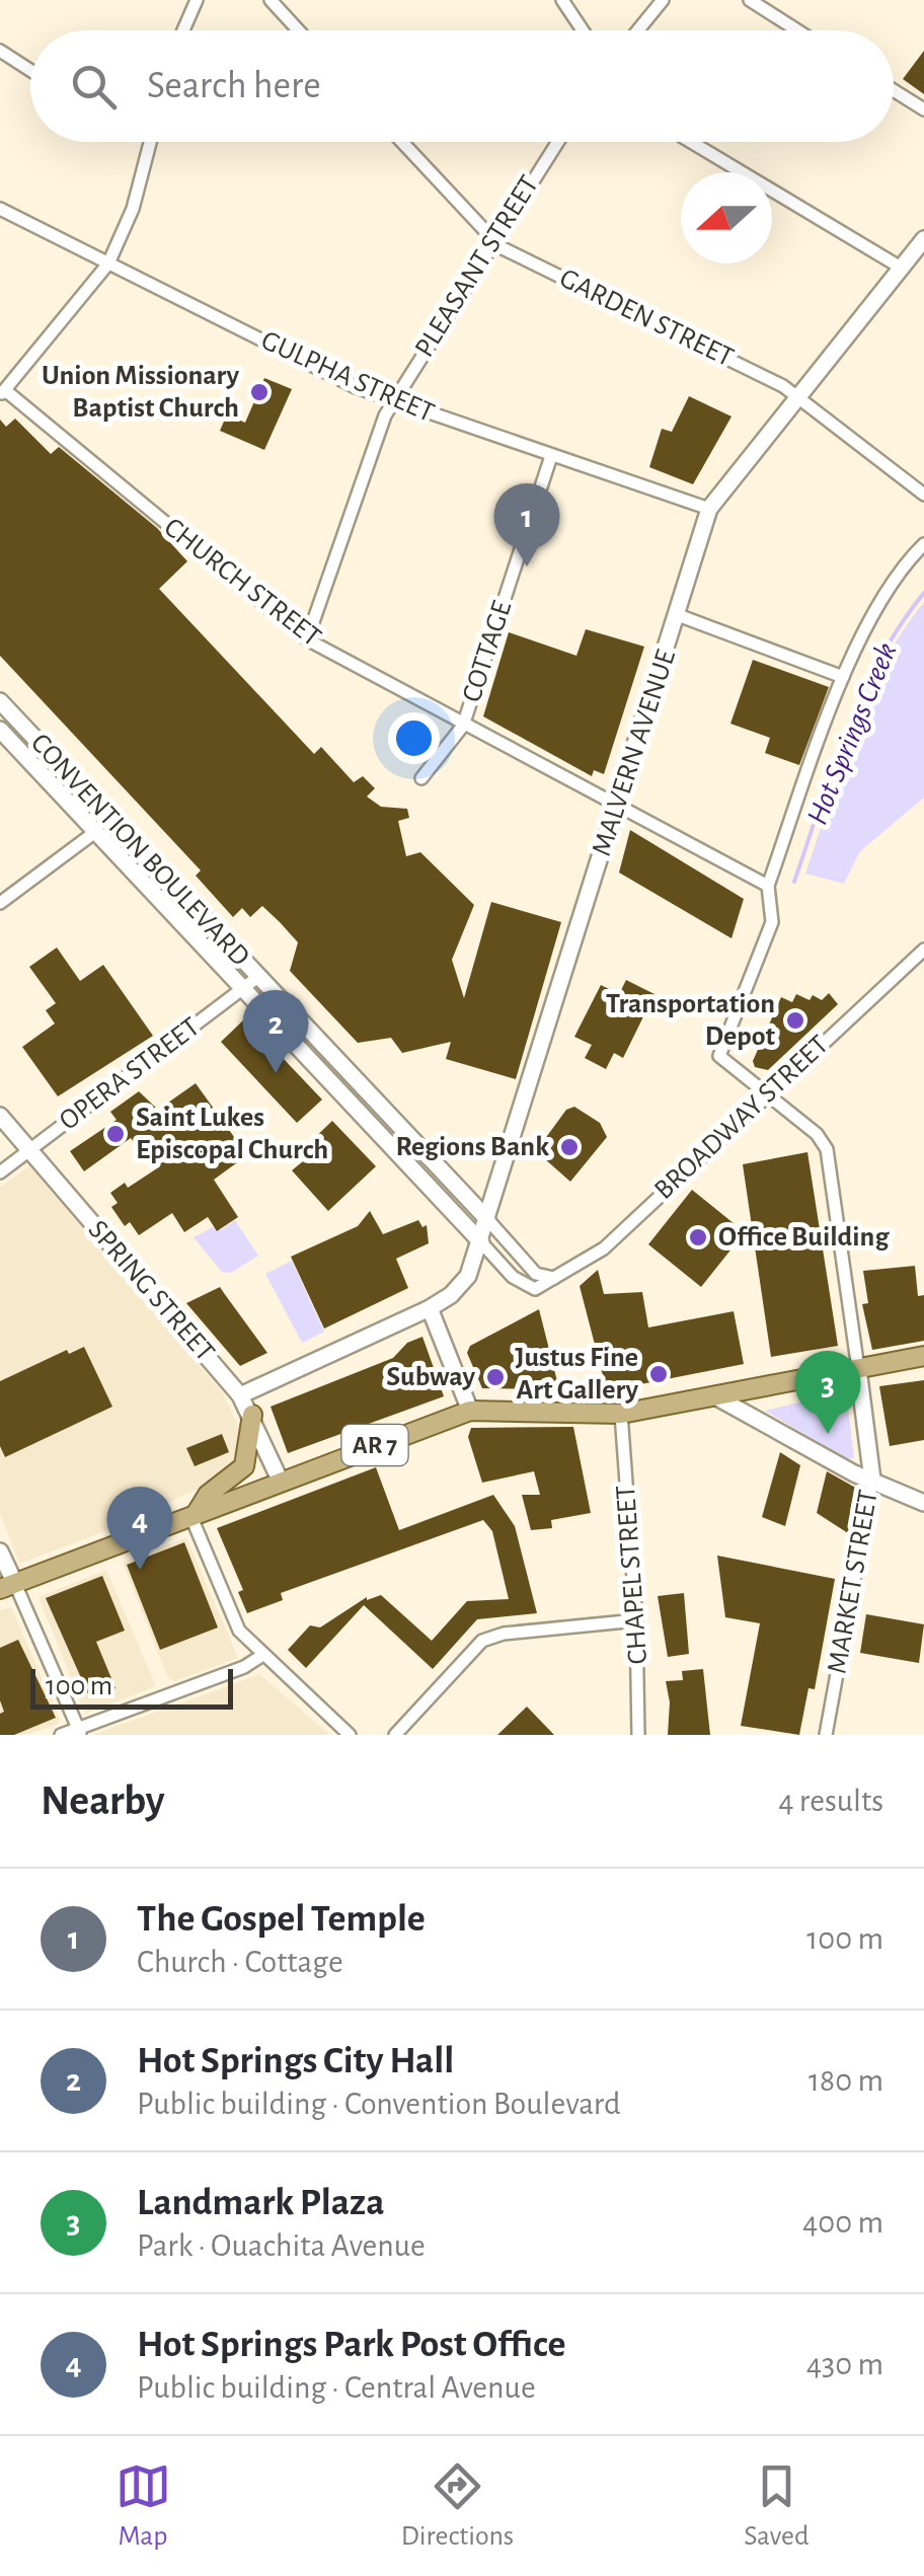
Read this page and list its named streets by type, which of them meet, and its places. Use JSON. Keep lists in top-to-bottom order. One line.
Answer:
{"streets":{"main road":["MALVERN AVENUE","CONVENTION BOULEVARD","SPRING STREET","AR 7","MARKET STREET"],"street":["PLEASANT STREET","GARDEN STREET","GULPHA STREET","CHURCH STREET","COTTAGE","OPERA STREET","BROADWAY STREET","CHAPEL STREET"]},"crossings":[["PLEASANT STREET","GARDEN STREET"],["PLEASANT STREET","GULPHA STREET"],["PLEASANT STREET","CHURCH STREET"],["GARDEN STREET","MALVERN AVENUE"],["GULPHA STREET","COTTAGE"],["GULPHA STREET","MALVERN AVENUE"],["CHURCH STREET","COTTAGE"],["CHURCH STREET","MALVERN AVENUE"],["CHURCH STREET","MARKET STREET"],["MALVERN AVENUE","CONVENTION BOULEVARD"],["MALVERN AVENUE","BROADWAY STREET"],["MALVERN AVENUE","SPRING STREET"],["CONVENTION BOULEVARD","OPERA STREET"],["CONVENTION BOULEVARD","BROADWAY STREET"],["OPERA STREET","SPRING STREET"],["BROADWAY STREET","MARKET STREET"],["SPRING STREET","AR 7"],["AR 7","CHAPEL STREET"],["AR 7","MARKET STREET"]],"water":["Hot Springs Creek"],"places":["Union Missionary Baptist Church","Transportation Depot","Saint Lukes Episcopal Church","Regions Bank","Office Building","Justus Fine Art Gallery","Subway"],"scale_bar":"100 m","north":"left","page":{"search":"Search here","pins":["1","2","3","4"],"scale":"100 m","heading":["Nearby","4 results"],"list":[{"mark":"1","name":"The Gospel Temple","note":"Church · Cottage","value":"100 m"},{"mark":"2","name":"Hot Springs City Hall","note":"Public building · Convention Boulevard","value":"180 m"},{"mark":"3","name":"Landmark Plaza","note":"Park · Ouachita Avenue","value":"400 m"},{"mark":"4","name":"Hot Springs Park Post Office","note":"Public building · Central Avenue","value":"430 m"}],"nav":["Map","Directions","Saved"]}}
